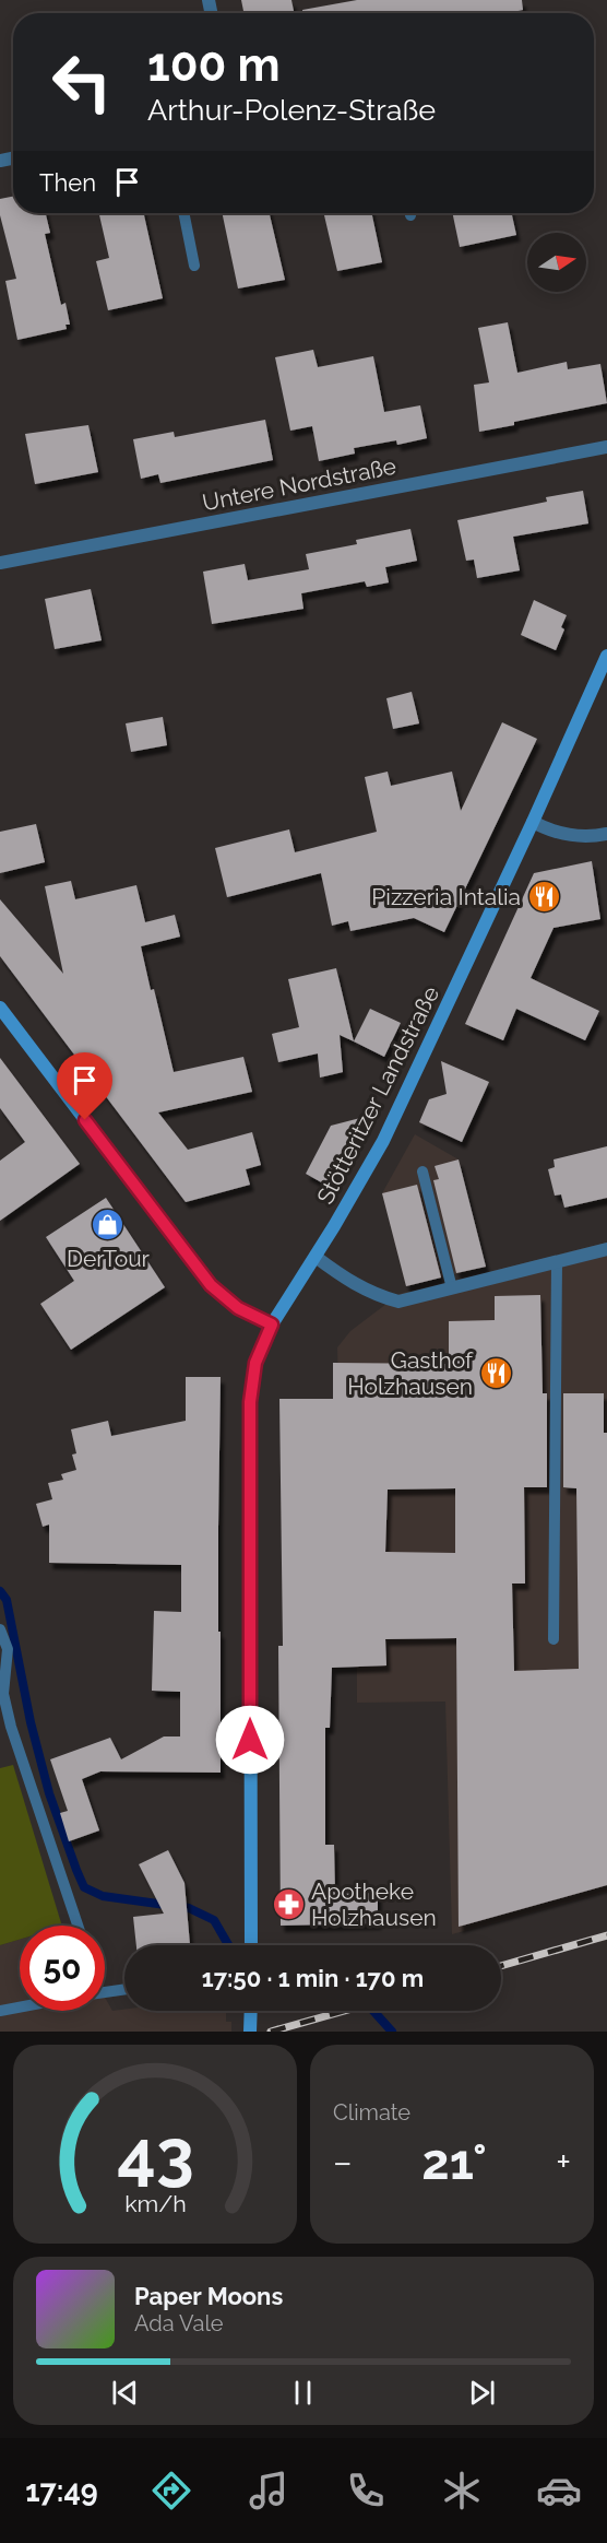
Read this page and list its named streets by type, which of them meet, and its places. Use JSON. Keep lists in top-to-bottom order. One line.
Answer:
{"streets":{"main road":["Stötteritzer Landstraße"],"street":["Untere Nordstraße"]},"places":{"restaurant":["Pizzeria Intalia","Gasthof Holzhausen"],"shop":["DerTour"],"pharmacy":["Apotheke Holzhausen"]},"north":"right","page":{"turn":["100 m","Arthur-Polenz-Straße"],"then":"Then","limit":"50","trip":"17:50 · 1 min · 170 m","tile":"Climate","heat":["−","21°","+"],"song":["Paper Moons","Ada Vale"],"tabs":"17:49","gauge":["43","km/h"]}}
